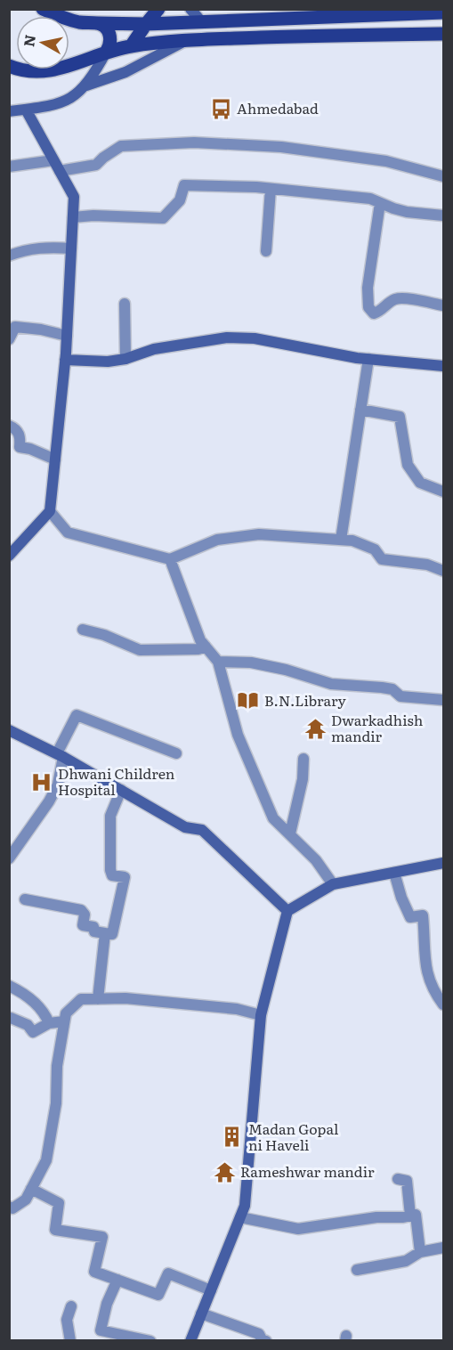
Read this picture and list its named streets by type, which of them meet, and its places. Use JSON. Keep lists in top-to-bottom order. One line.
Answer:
{"places":{"bus stop":["Ahmedabad"],"library":["B.N.Library"],"temple":["Dwarkadhish mandir","Rameshwar mandir"],"hospital":["Dhwani Children Hospital"],"building":["Madan Gopal ni Haveli"]},"north":"left"}
